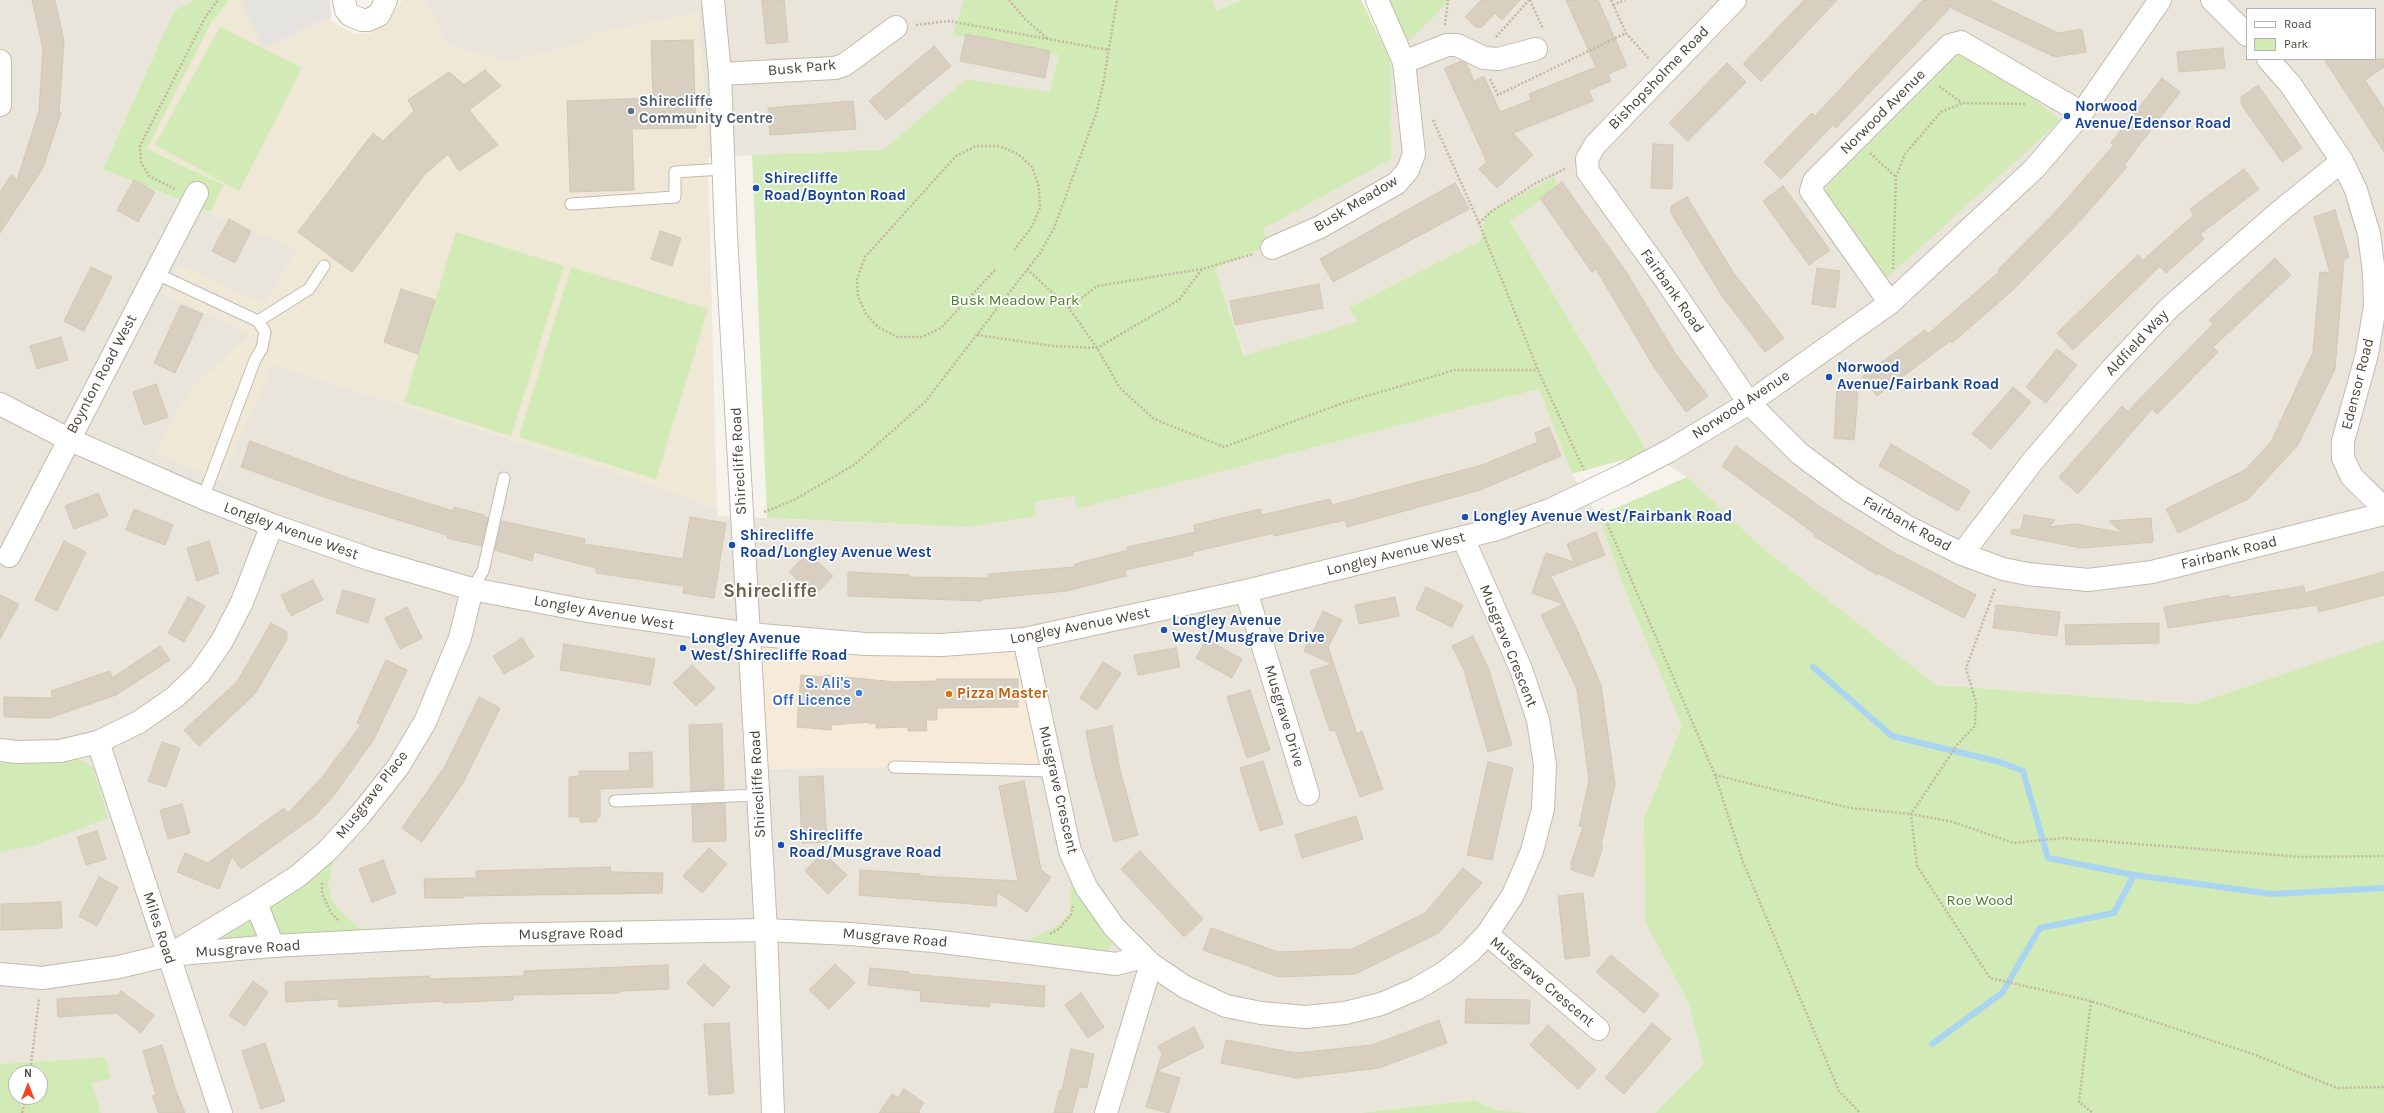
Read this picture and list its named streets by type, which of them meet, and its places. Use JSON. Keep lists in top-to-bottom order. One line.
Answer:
{"streets":{"street":["Busk Park","Bishopsholme Road","Norwood Avenue","Busk Meadow","Fairbank Road","Aldfield Way","Boynton Road West","Edensor Road","Shirecliffe Road","Longley Avenue West","Musgrave Crescent","Musgrave Drive","Musgrave Place","Miles Road","Musgrave Road"]},"crossings":[["Busk Park","Shirecliffe Road"],["Bishopsholme Road","Fairbank Road"],["Norwood Avenue","Fairbank Road"],["Norwood Avenue","Longley Avenue West"],["Fairbank Road","Aldfield Way"],["Aldfield Way","Edensor Road"],["Boynton Road West","Longley Avenue West"],["Shirecliffe Road","Longley Avenue West"],["Shirecliffe Road","Musgrave Road"],["Longley Avenue West","Musgrave Crescent"],["Longley Avenue West","Musgrave Drive"],["Longley Avenue West","Musgrave Place"],["Musgrave Crescent","Musgrave Road"],["Musgrave Place","Miles Road"],["Musgrave Place","Musgrave Road"],["Miles Road","Musgrave Road"]],"districts":["Shirecliffe"],"parks":["Busk Meadow Park","Roe Wood"],"places":["Shirecliffe Community Centre","Norwood Avenue/Edensor Road","Shirecliffe Road/Boynton Road","Norwood Avenue/Fairbank Road","Longley Avenue West/Fairbank Road","Shirecliffe Road/Longley Avenue West","Longley Avenue West/Musgrave Drive","Longley Avenue West/Shirecliffe Road","S. Ali's Off Licence","Pizza Master","Shirecliffe Road/Musgrave Road"],"legend":["Road","Park"],"north":"top"}
